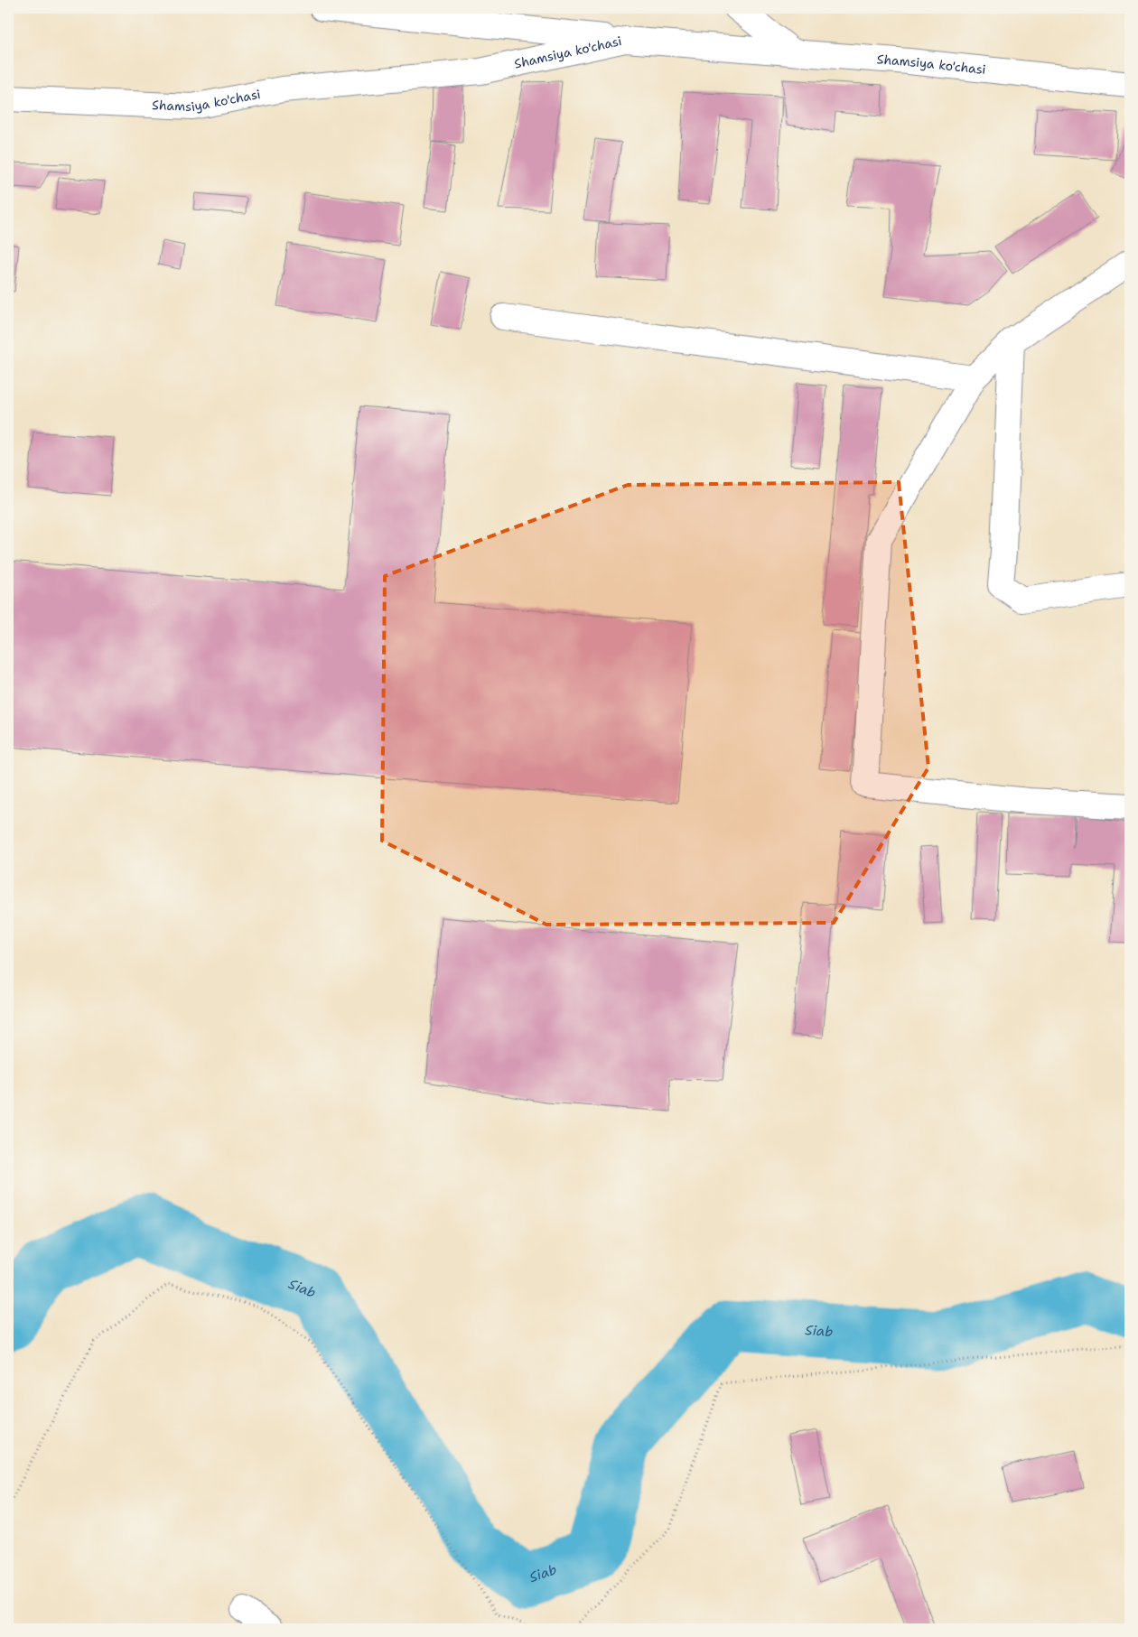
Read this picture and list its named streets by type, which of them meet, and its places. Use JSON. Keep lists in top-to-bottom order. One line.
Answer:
{"streets":{"street":["Shamsiya ko'chasi"]},"water":["Siab"]}
